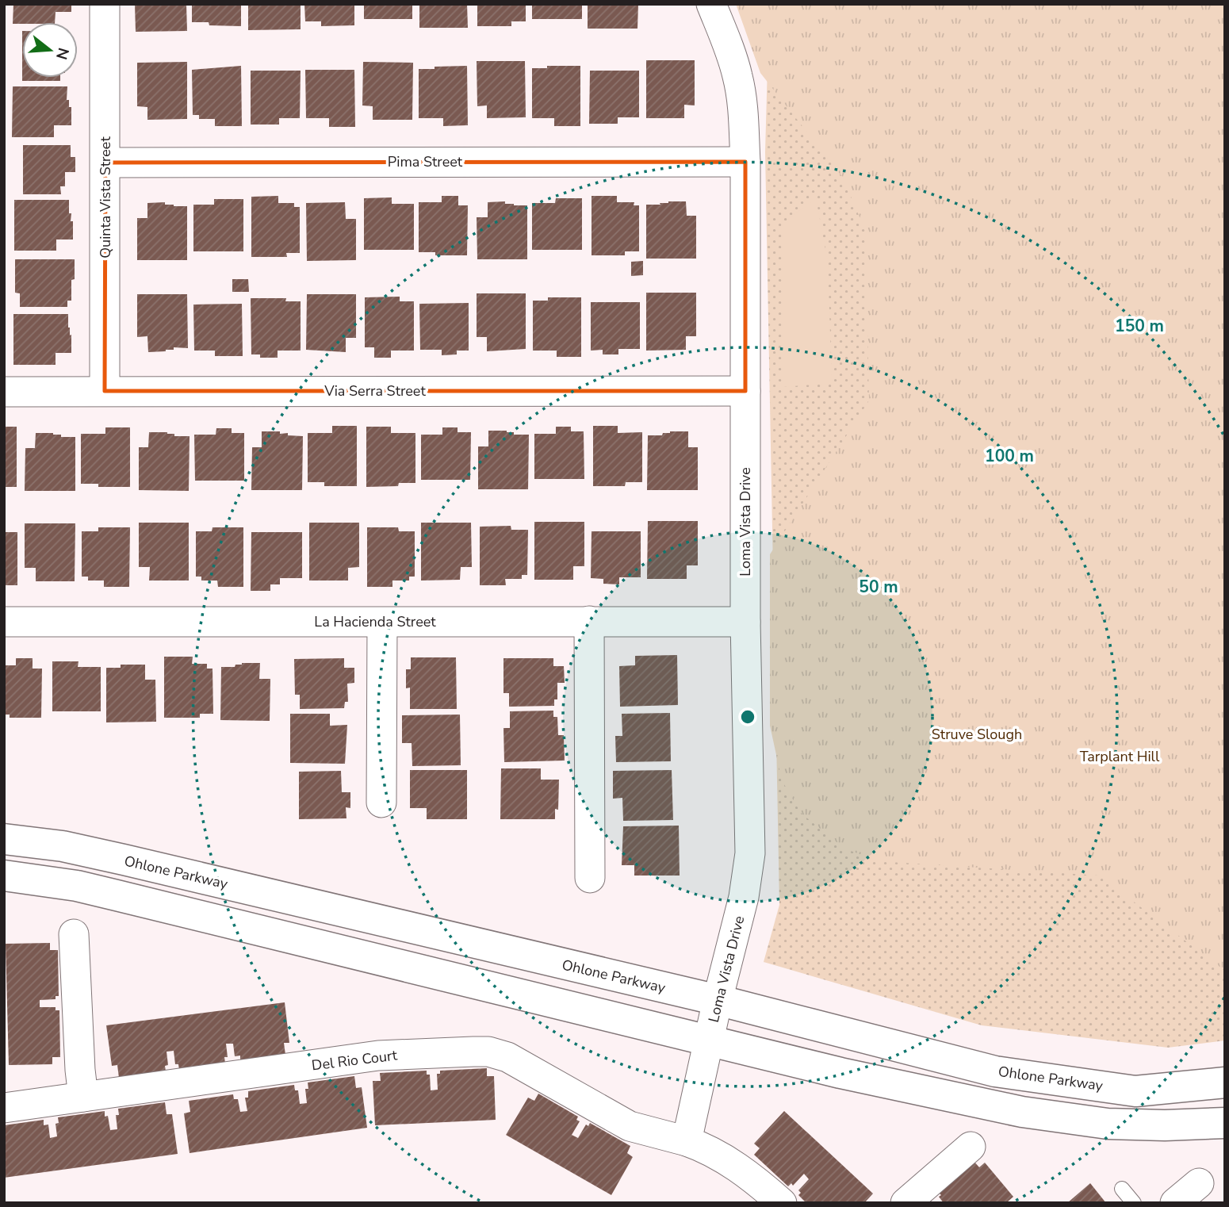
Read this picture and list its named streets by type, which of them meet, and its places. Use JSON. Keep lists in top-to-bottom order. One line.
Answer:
{"streets":{"street":["Pima Street","Quinta Vista Street","Via Serra Street","Loma Vista Drive","La Hacienda Street","Ohlone Parkway","Del Rio Court"]},"crossings":[["Pima Street","Quinta Vista Street"],["Pima Street","Loma Vista Drive"],["Quinta Vista Street","Via Serra Street"],["Via Serra Street","Loma Vista Drive"],["Loma Vista Drive","La Hacienda Street"],["Loma Vista Drive","Ohlone Parkway"],["Loma Vista Drive","Del Rio Court"]],"parks":["Struve Slough","Tarplant Hill"],"north":"right","rings":["150 m","100 m","50 m"]}
